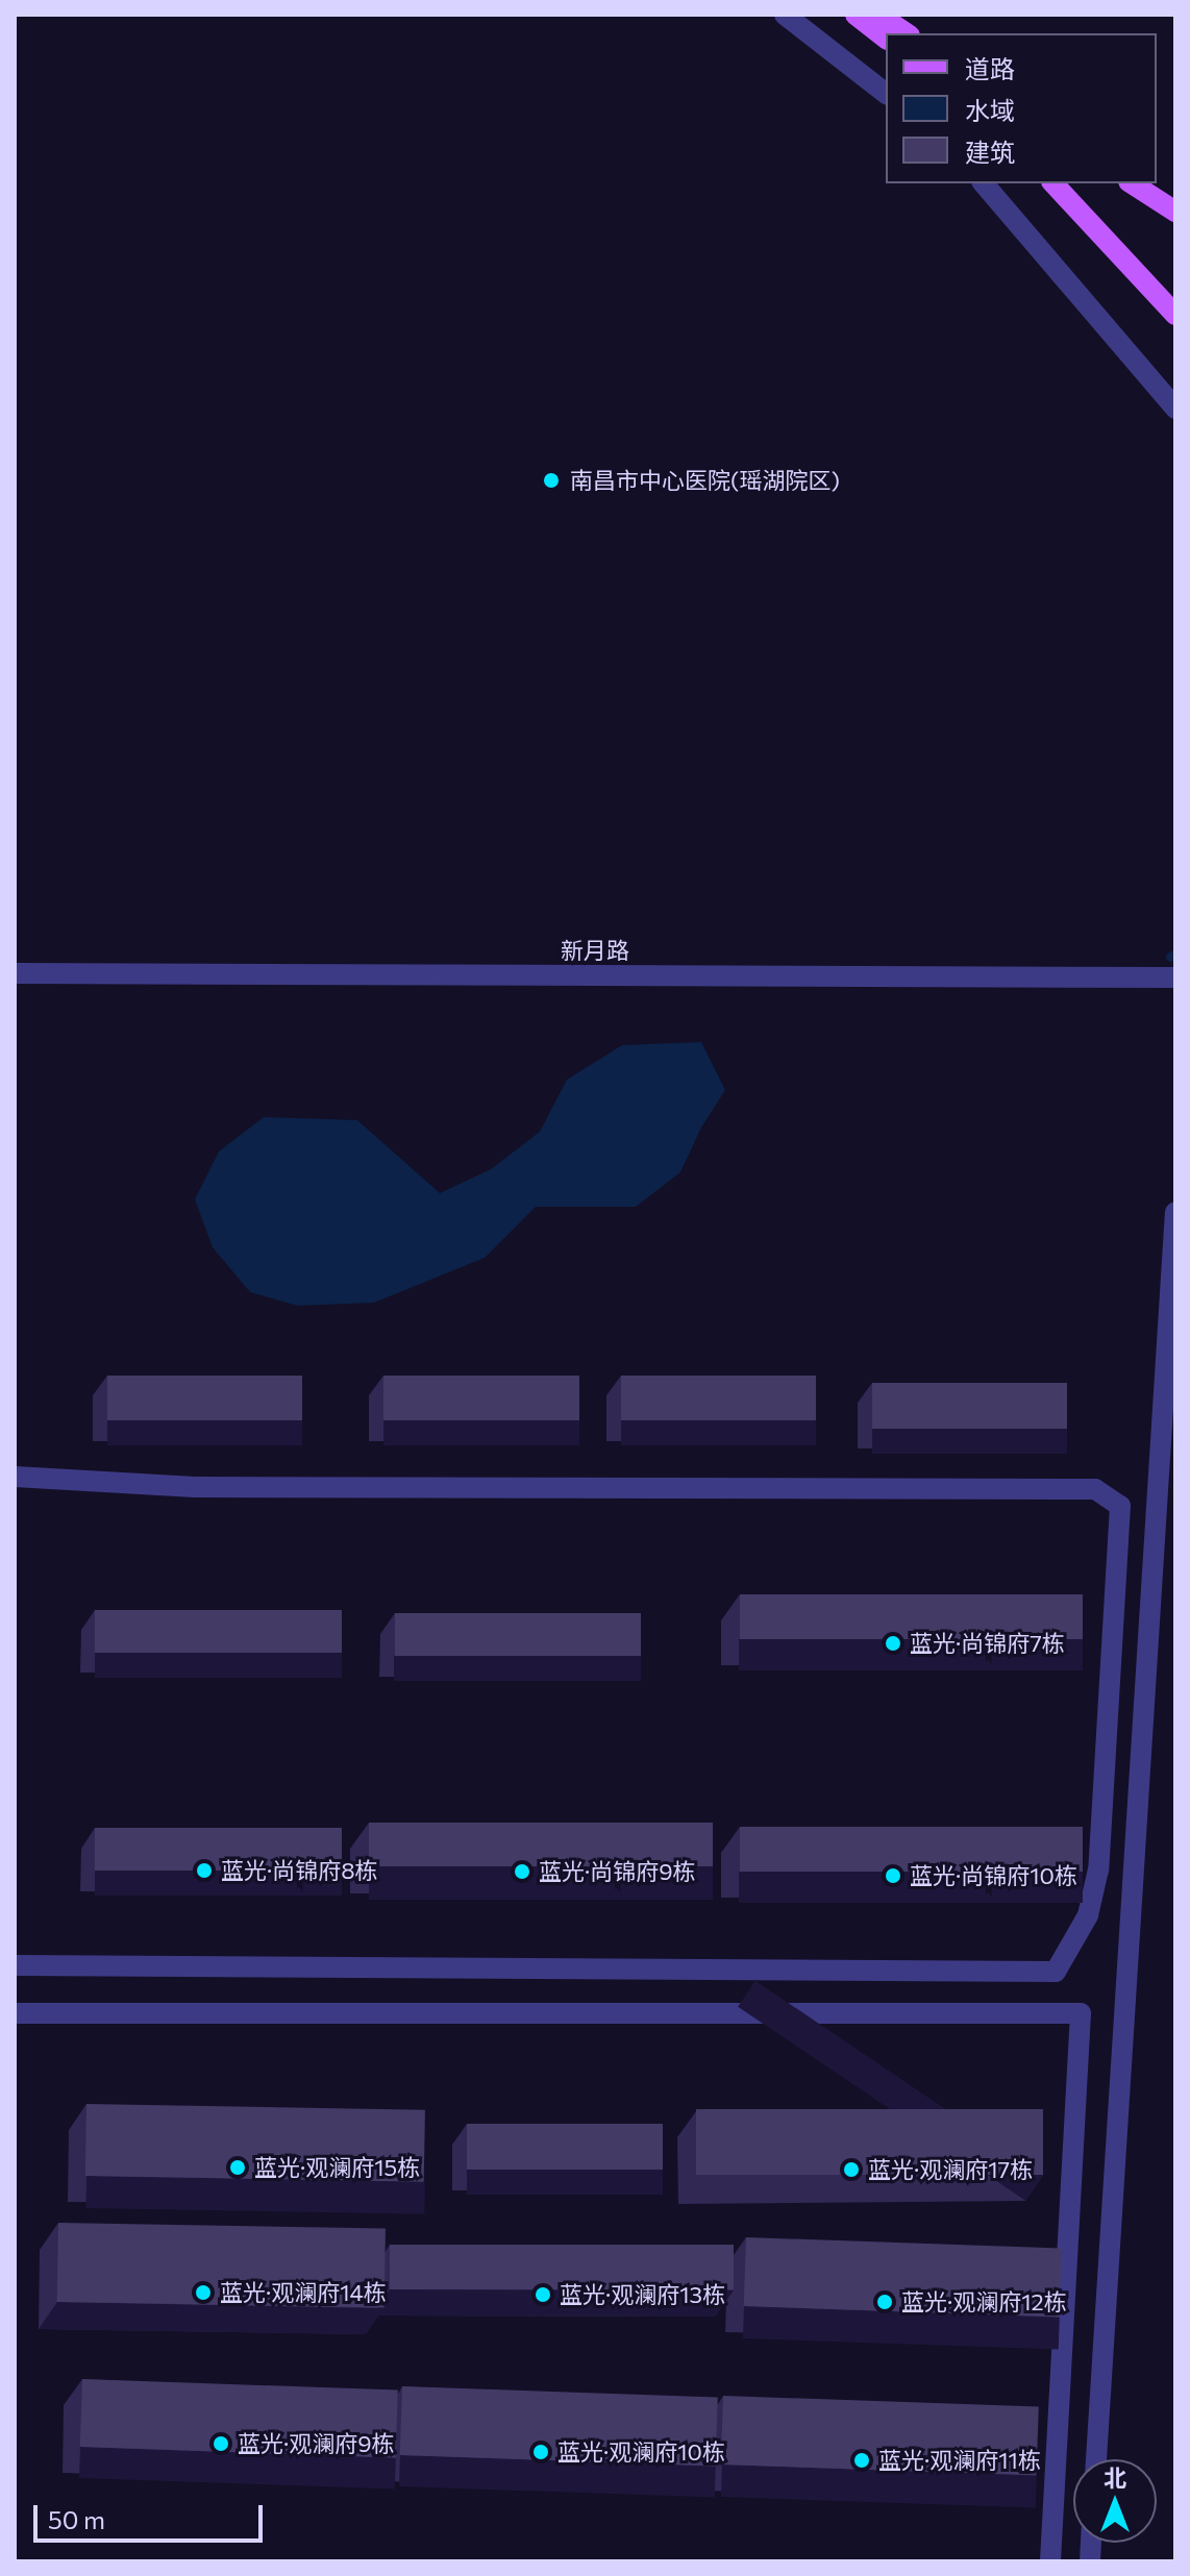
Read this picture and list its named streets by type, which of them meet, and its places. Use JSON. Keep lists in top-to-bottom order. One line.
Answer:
{"streets":{"street":["新月路"]},"places":["南昌市中心医院(瑶湖院区)","蓝光·尚锦府7栋","蓝光·尚锦府8栋","蓝光·尚锦府9栋","蓝光·尚锦府10栋","蓝光·观澜府15栋","蓝光·观澜府17栋","蓝光·观澜府14栋","蓝光·观澜府13栋","蓝光·观澜府12栋","蓝光·观澜府9栋","蓝光·观澜府10栋","蓝光·观澜府11栋"],"legend":["道路","水域","建筑"],"scale_bar":"50 m","north":"top"}
